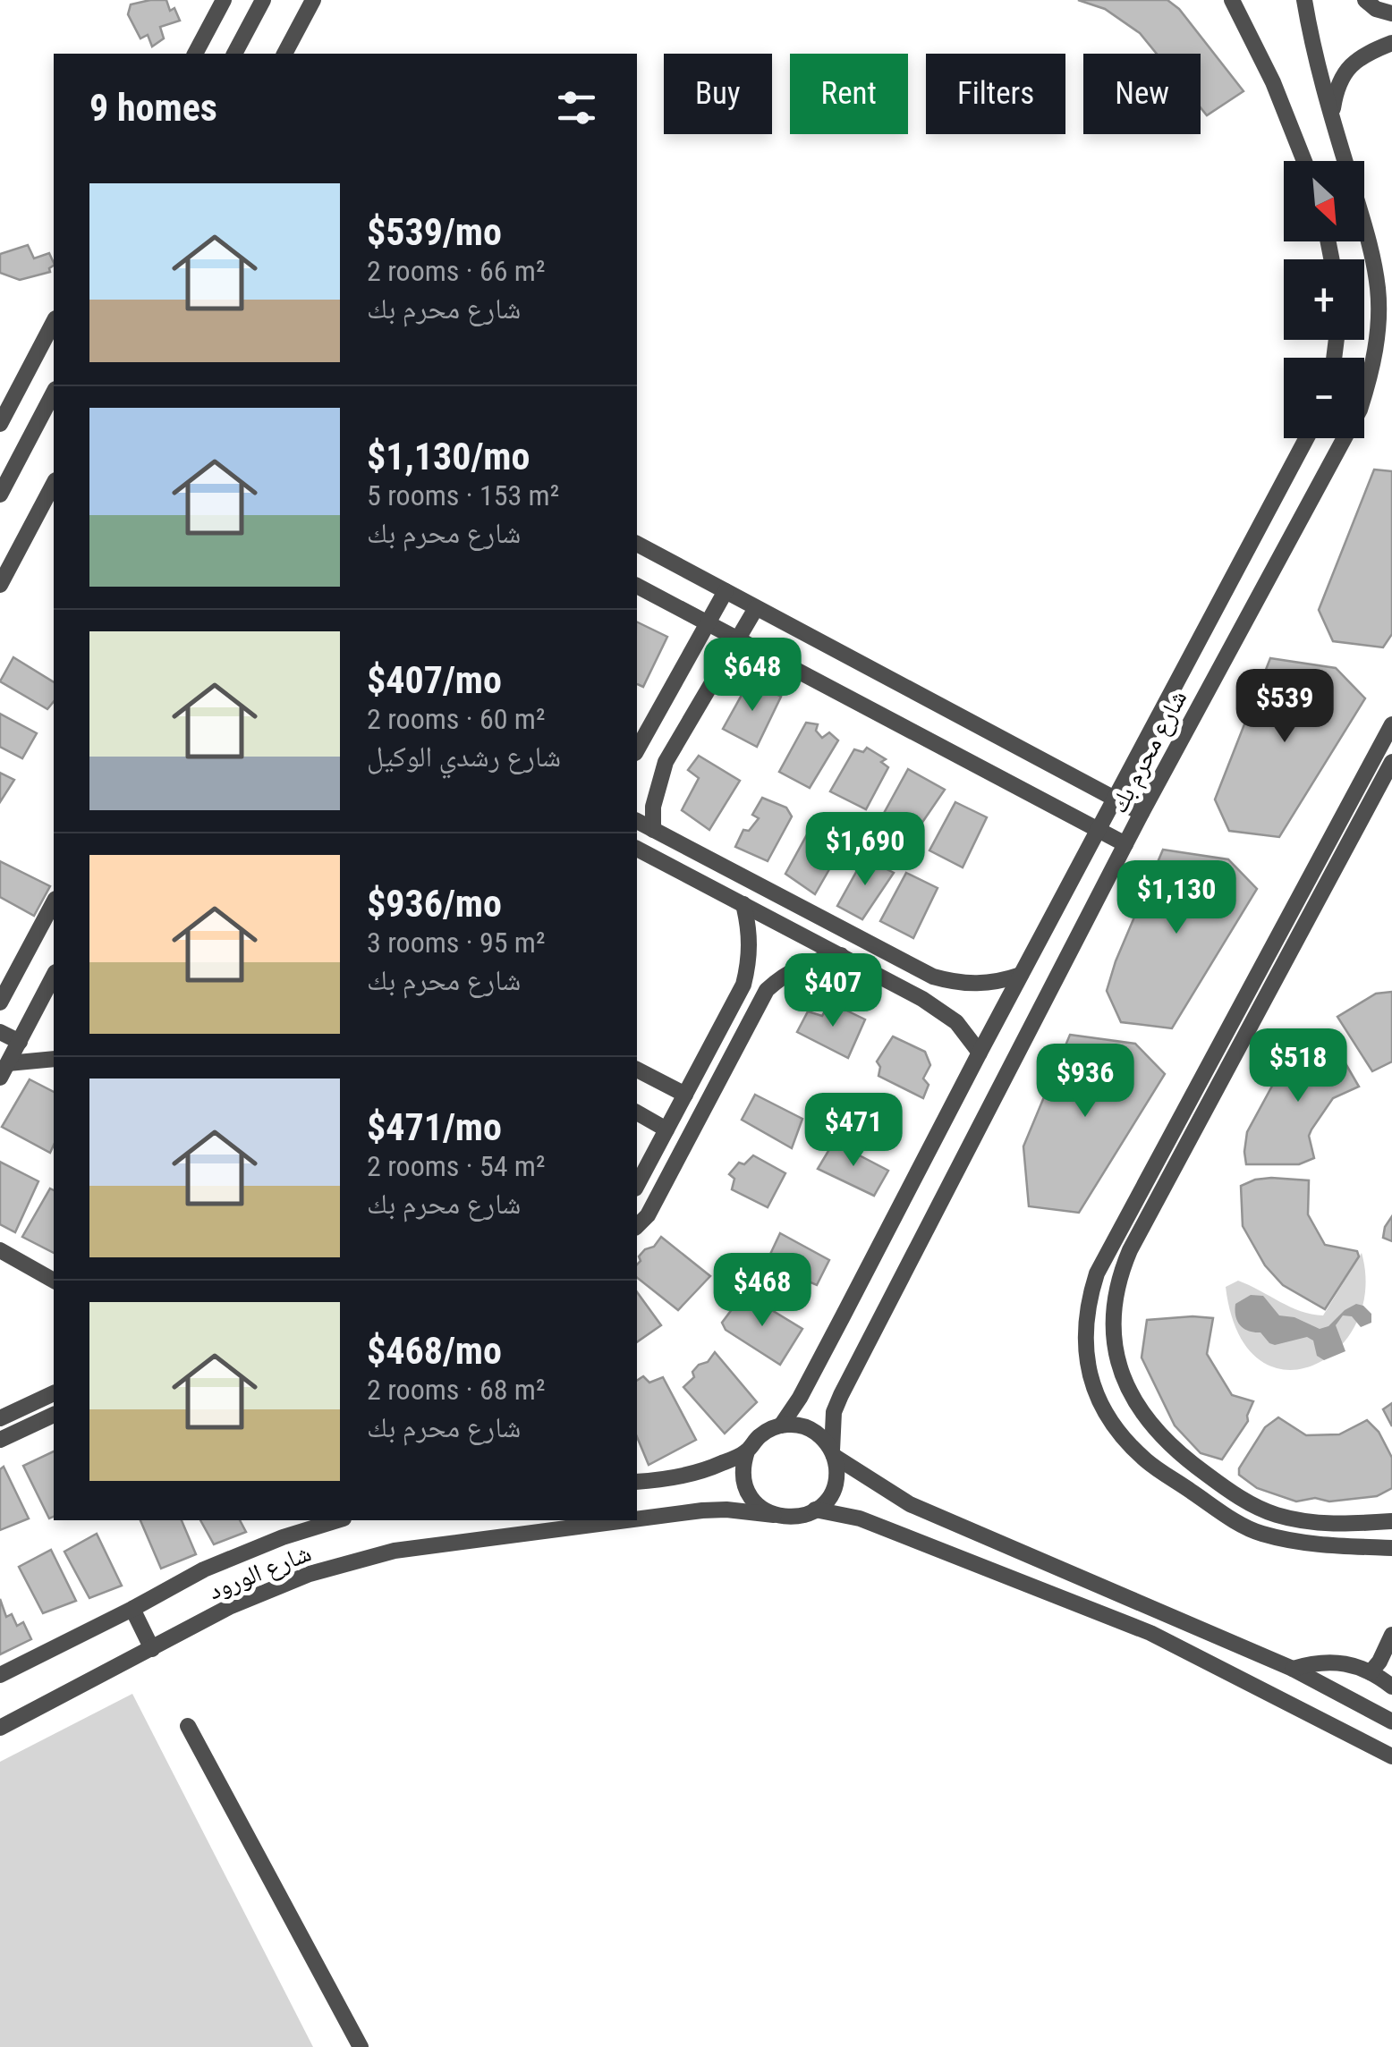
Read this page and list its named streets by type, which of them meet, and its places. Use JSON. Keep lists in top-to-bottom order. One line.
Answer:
{"streets":{"street":["شارع محرم بك","شارع الورود"]},"crossings":[["شارع محرم بك","شارع الورود"]],"north":"bottom right","page":{"chip":["Buy","Rent","Filters","New"],"heading":"9 homes","map_buttons":["+","−"],"list":[{"name":"$539/mo","note":"2 rooms · 66 m² · شارع محرم بك"},{"name":"$1,130/mo","note":"5 rooms · 153 m² · شارع محرم بك"},{"name":"$407/mo","note":"2 rooms · 60 m² · شارع رشدي الوكيل"},{"name":"$936/mo","note":"3 rooms · 95 m² · شارع محرم بك"},{"name":"$471/mo","note":"2 rooms · 54 m² · شارع محرم بك"},{"name":"$468/mo","note":"2 rooms · 68 m² · شارع محرم بك"}],"price":["$648","$539","$1,690","$1,130","$407","$518","$936","$471","$468"]}}
